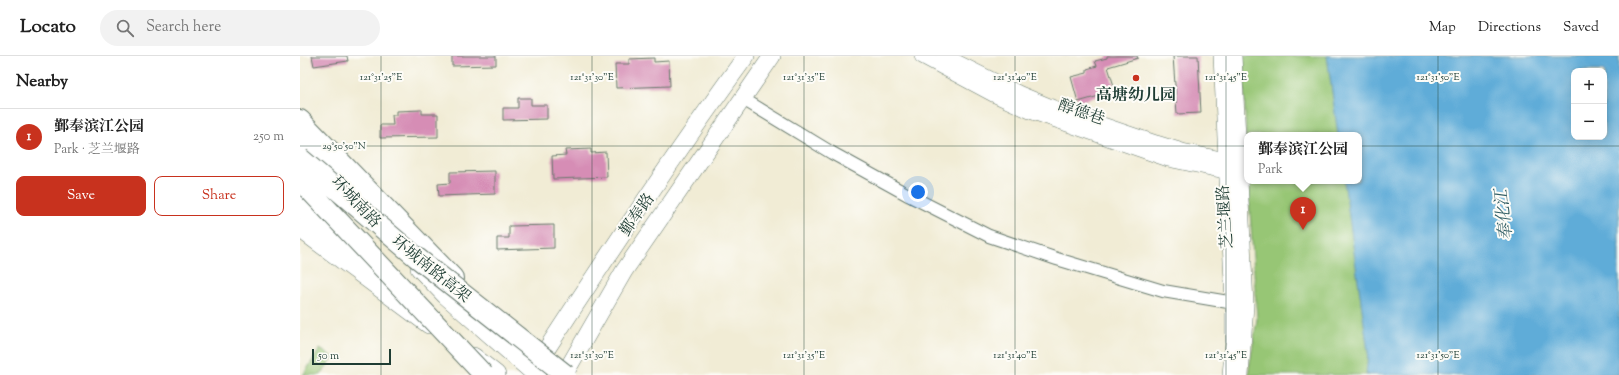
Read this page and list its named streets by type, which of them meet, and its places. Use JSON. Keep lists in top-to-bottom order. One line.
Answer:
{"streets":{"highway":["环城南路高架"],"main road":["环城南路","鄞奉路"],"street":["醇德巷","芝兰堰路"]},"crossings":[["醇德巷","芝兰堰路"],["环城南路","鄞奉路"],["鄞奉路","环城南路高架"]],"water":["奉化江"],"places":["高塘幼儿园"],"scale_bar":"50 m","page":{"header":"Locato","search":"Search here","nav":["Map","Directions","Saved"],"heading":"Nearby","map_buttons":["+","−"],"list":[{"mark":"1","name":"鄞奉滨江公园","note":"Park · 芝兰堰路","value":"250 m"}],"popup":["鄞奉滨江公园","Park"],"buttons":["Save","Share"],"pins":"1","scale":"50 m"},"coordinates":["121°31'25\"E","121°31'30\"E","121°31'35\"E","121°31'40\"E","121°31'45\"E","121°31'50\"E","29°50'50\"N"]}
